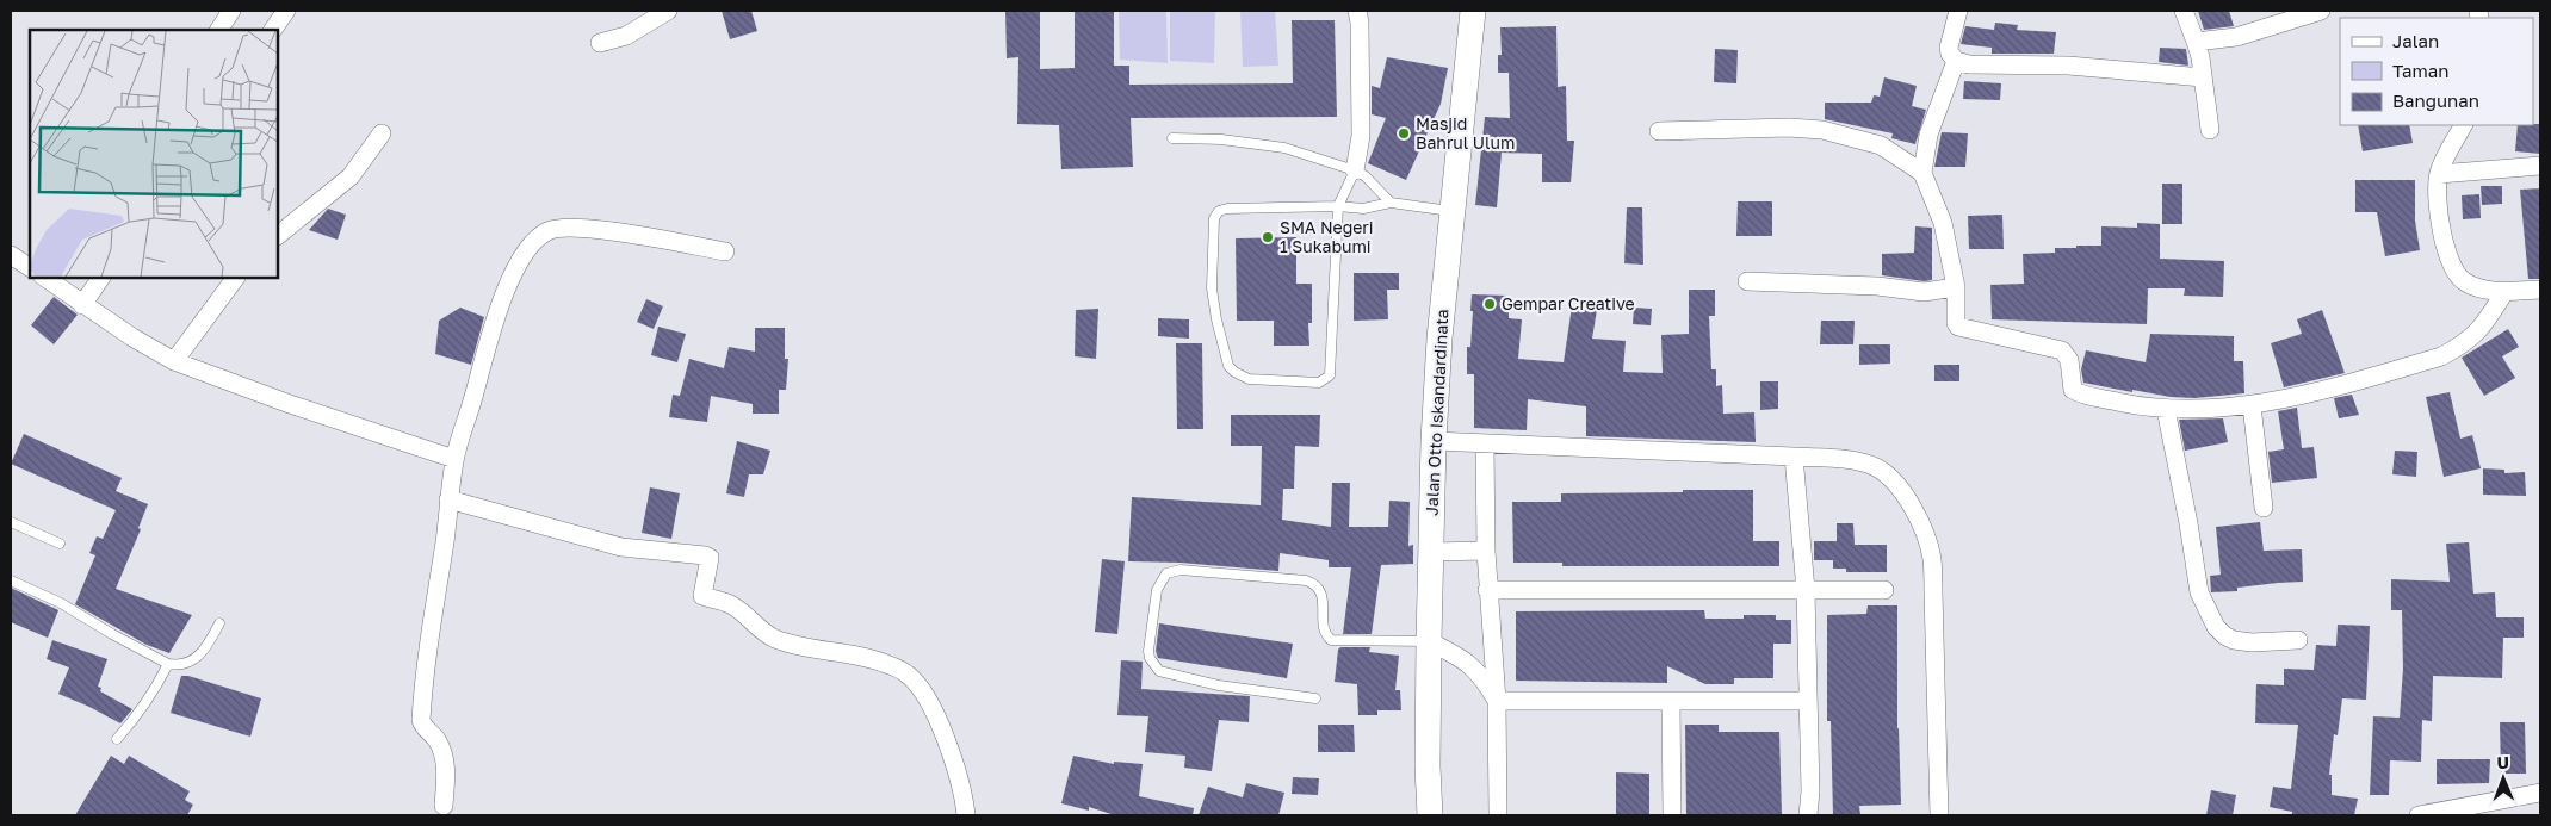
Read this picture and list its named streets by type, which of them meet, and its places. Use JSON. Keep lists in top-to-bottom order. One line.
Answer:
{"streets":{"main road":["Jalan Otto Iskandardinata"]},"places":["Masjid Bahrul Ulum","SMA Negeri 1 Sukabumi","Gempar Creative"],"legend":["Jalan","Taman","Bangunan"],"north":"top"}
